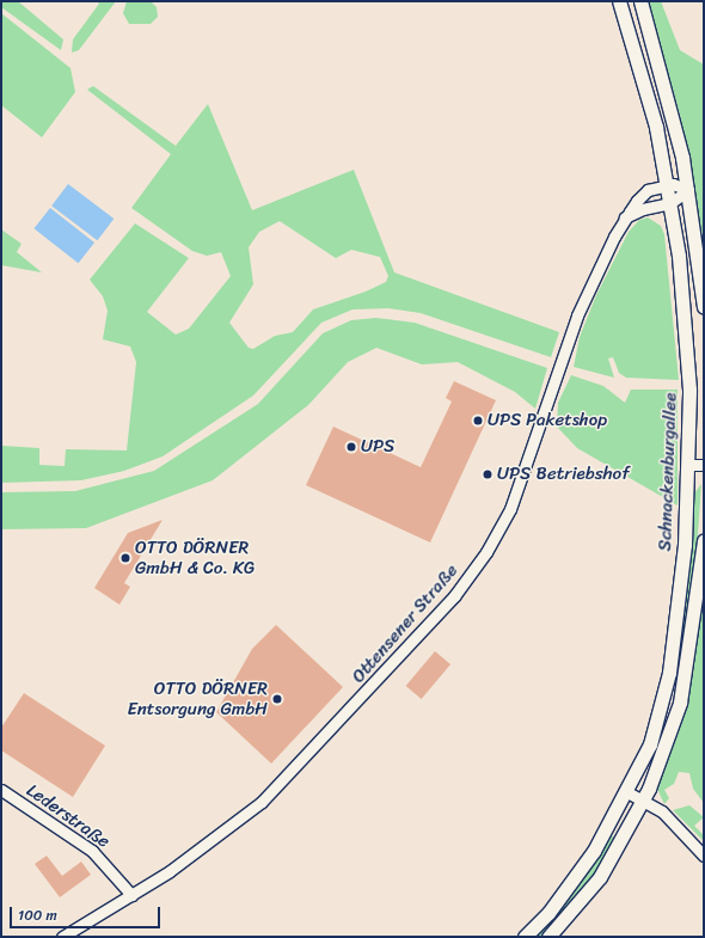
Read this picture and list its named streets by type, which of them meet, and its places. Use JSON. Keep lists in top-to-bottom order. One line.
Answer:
{"streets":{"main road":["Schnackenburgallee"],"street":["Ottensener Straße","Lederstraße"]},"crossings":[["Schnackenburgallee","Ottensener Straße"],["Ottensener Straße","Lederstraße"]],"places":["UPS Paketshop","UPS","UPS Betriebshof","OTTO DÖRNER GmbH & Co. KG","OTTO DÖRNER Entsorgung GmbH"],"scale_bar":"100 m"}
